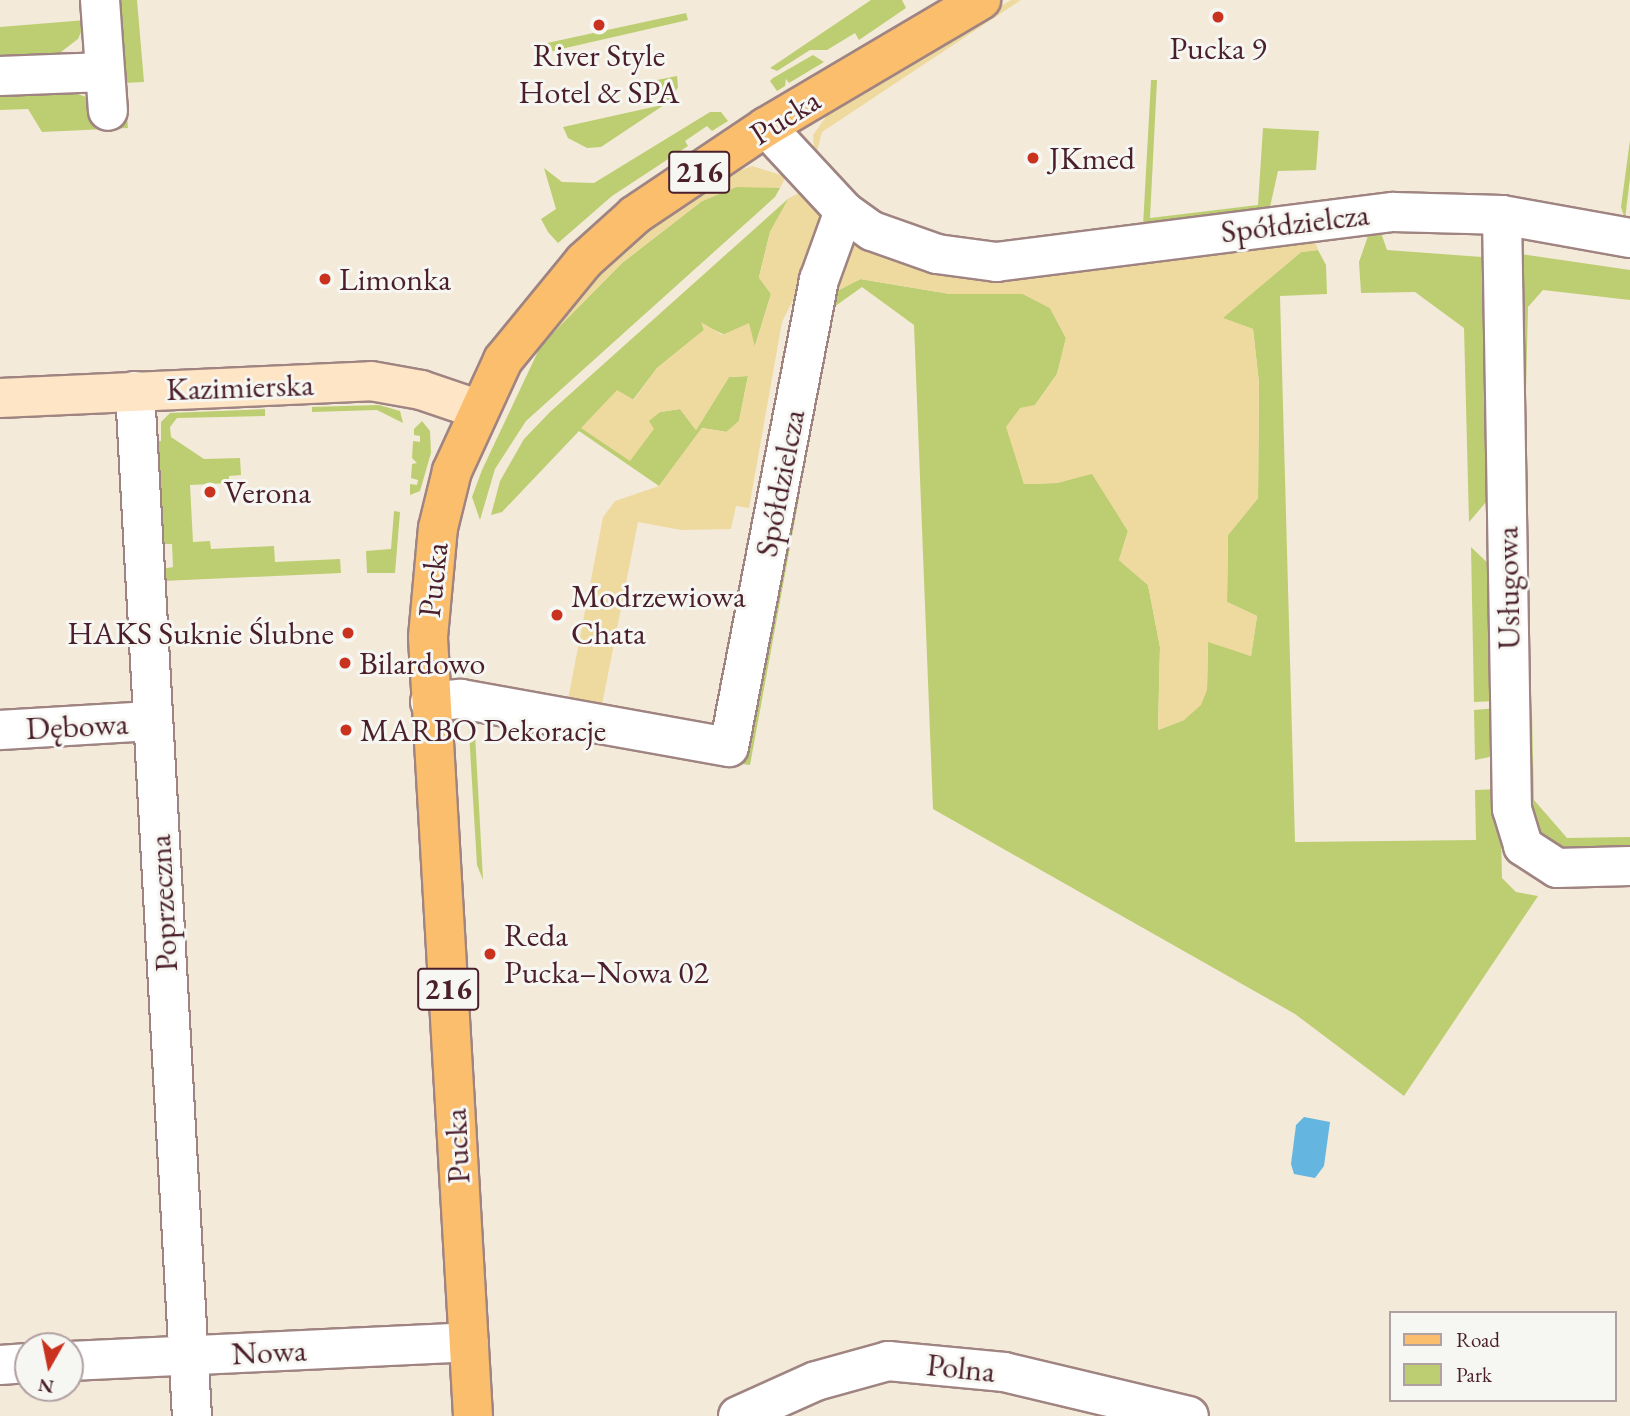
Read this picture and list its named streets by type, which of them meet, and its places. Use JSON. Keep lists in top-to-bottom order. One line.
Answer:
{"streets":{"main road":["Pucka","216","Kazimierska"],"street":["Spółdzielcza","Usługowa","Dębowa","Poprzeczna","Nowa","Polna"]},"crossings":[["Pucka","Spółdzielcza"],["Pucka","Kazimierska"],["Pucka","Nowa"],["Spółdzielcza","Usługowa"],["Kazimierska","Poprzeczna"],["Dębowa","Poprzeczna"],["Poprzeczna","Nowa"]],"places":["Pucka 9","River Style Hotel & SPA","JKmed","Limonka","Verona","Modrzewiowa Chata","HAKS Suknie Ślubne","Bilardowo","MARBO Dekoracje","Reda Pucka–Nowa 02"],"legend":["Road","Park"],"north":"bottom"}
